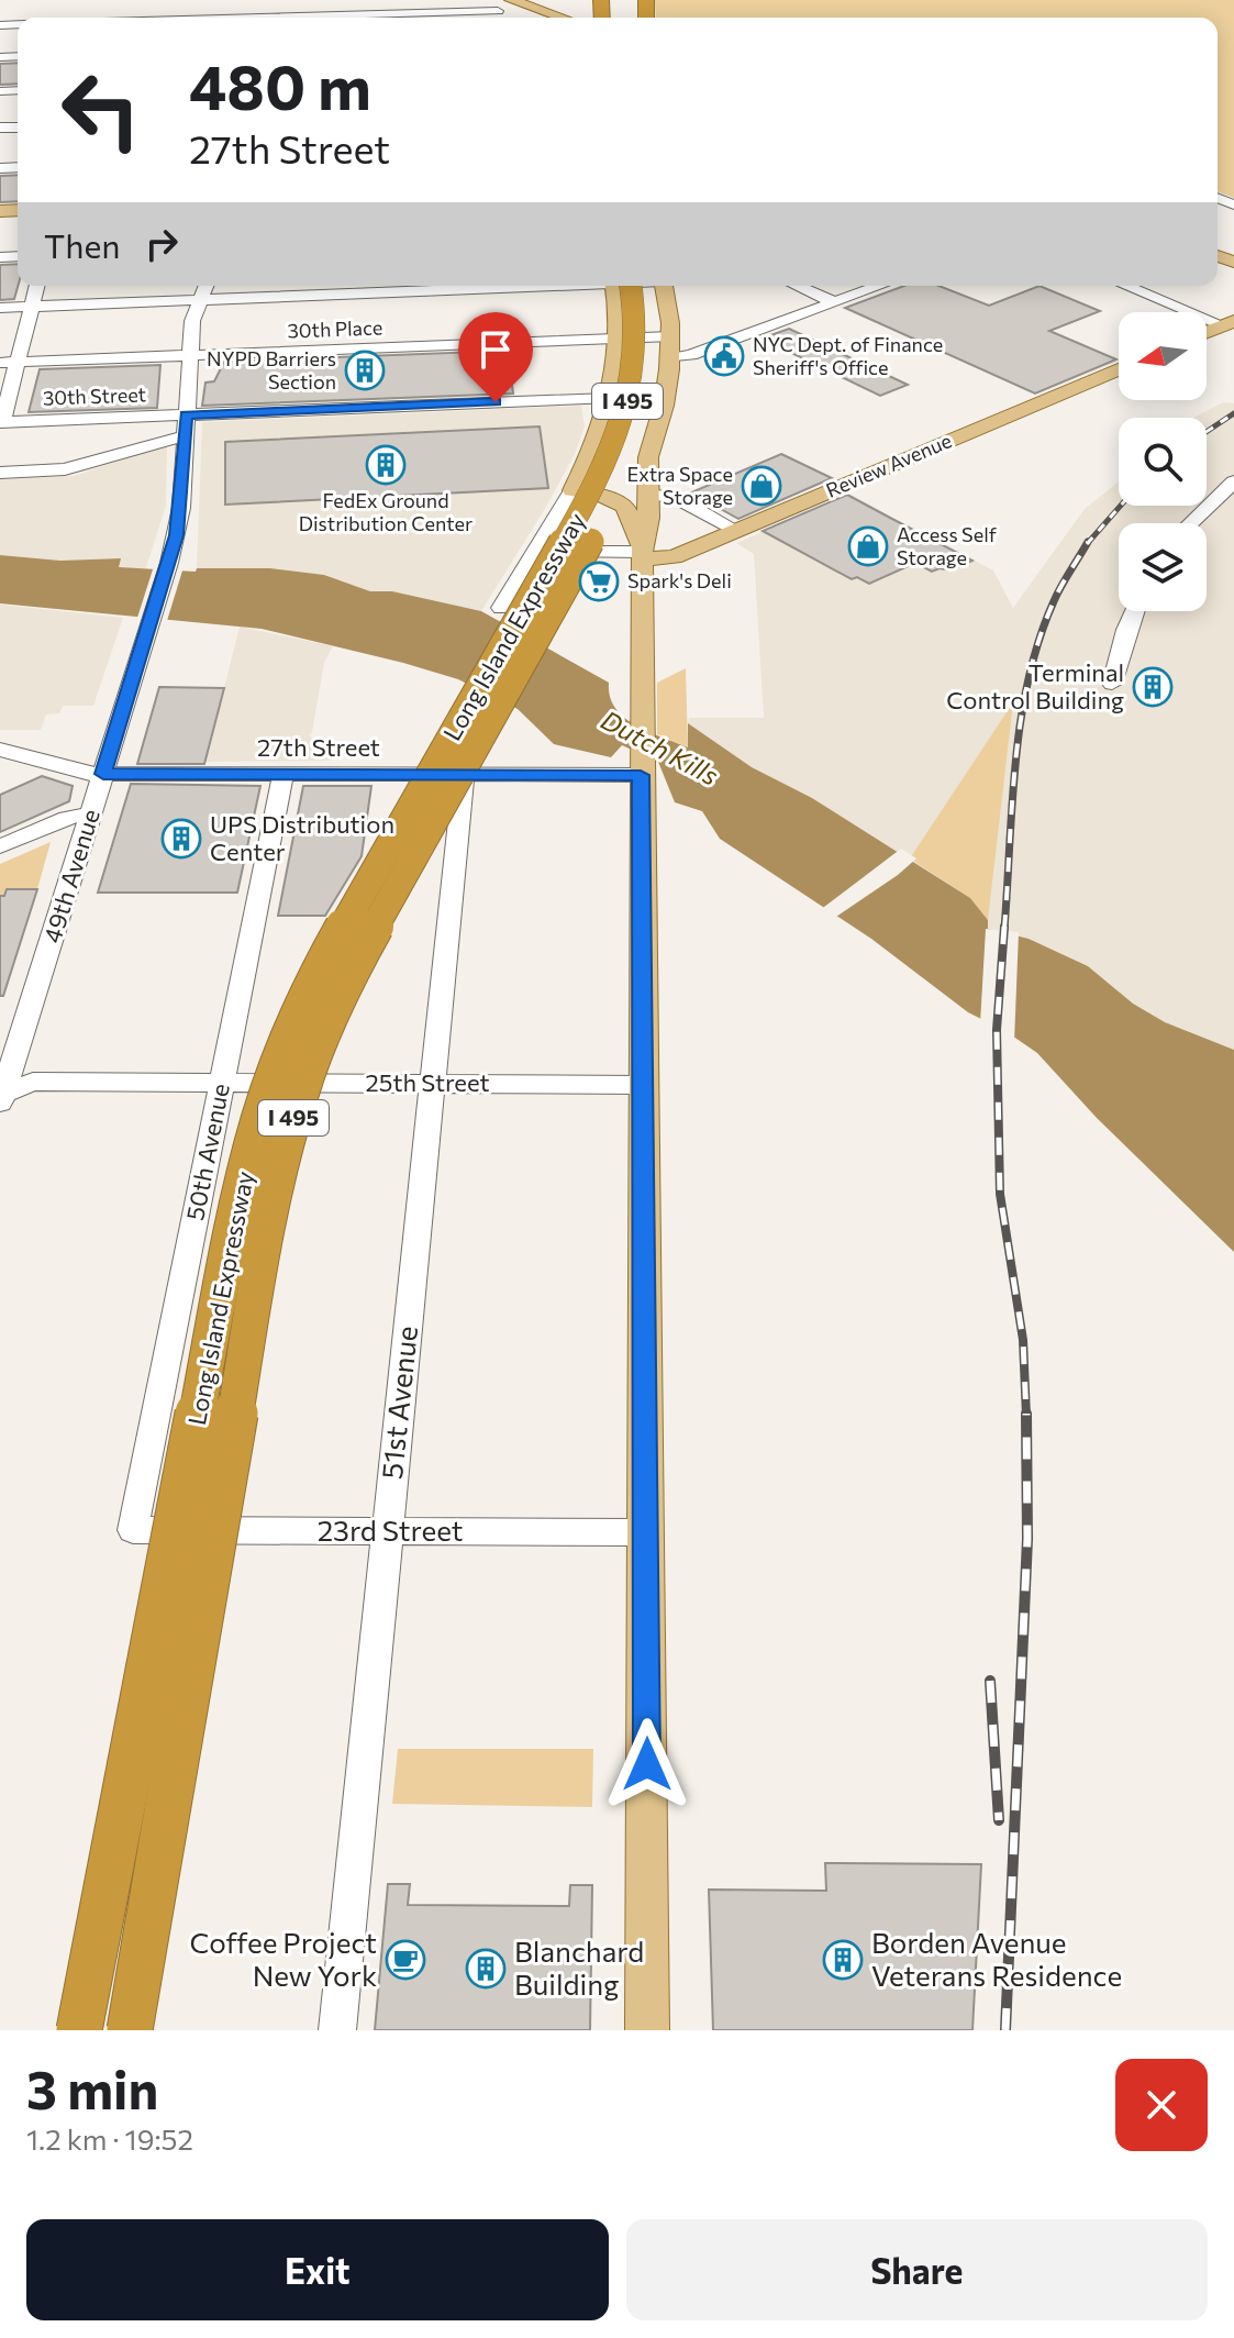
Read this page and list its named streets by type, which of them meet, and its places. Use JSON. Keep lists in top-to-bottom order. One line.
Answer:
{"streets":{"highway":["I 495","Long Island Expressway"],"main road":["Review Avenue"],"street":["30th Place","30th Street","27th Street","49th Avenue","25th Street","50th Avenue","51st Avenue","23rd Street"]},"crossings":[["30th Place","49th Avenue"],["30th Street","49th Avenue"],["27th Street","49th Avenue"],["27th Street","50th Avenue"],["27th Street","51st Avenue"],["49th Avenue","25th Street"],["25th Street","50th Avenue"],["25th Street","51st Avenue"],["50th Avenue","23rd Street"],["51st Avenue","23rd Street"]],"water":["Dutch Kills"],"places":{"public building":["NYC Dept. of Finance Sheriff's Office"],"building":["NYPD Barriers Section","FedEx Ground Distribution Center","Terminal Control Building","UPS Distribution Center","Borden Avenue Veterans Residence","Blanchard Building"],"shop":["Extra Space Storage","Access Self Storage"],"supermarket":["Spark's Deli"],"cafe":["Coffee Project New York"]},"north":"left","page":{"turn":["480 m","27th Street"],"then":"Then","heading":["3 min","1.2 km · 19:52"],"buttons":["Exit","Share"]}}
